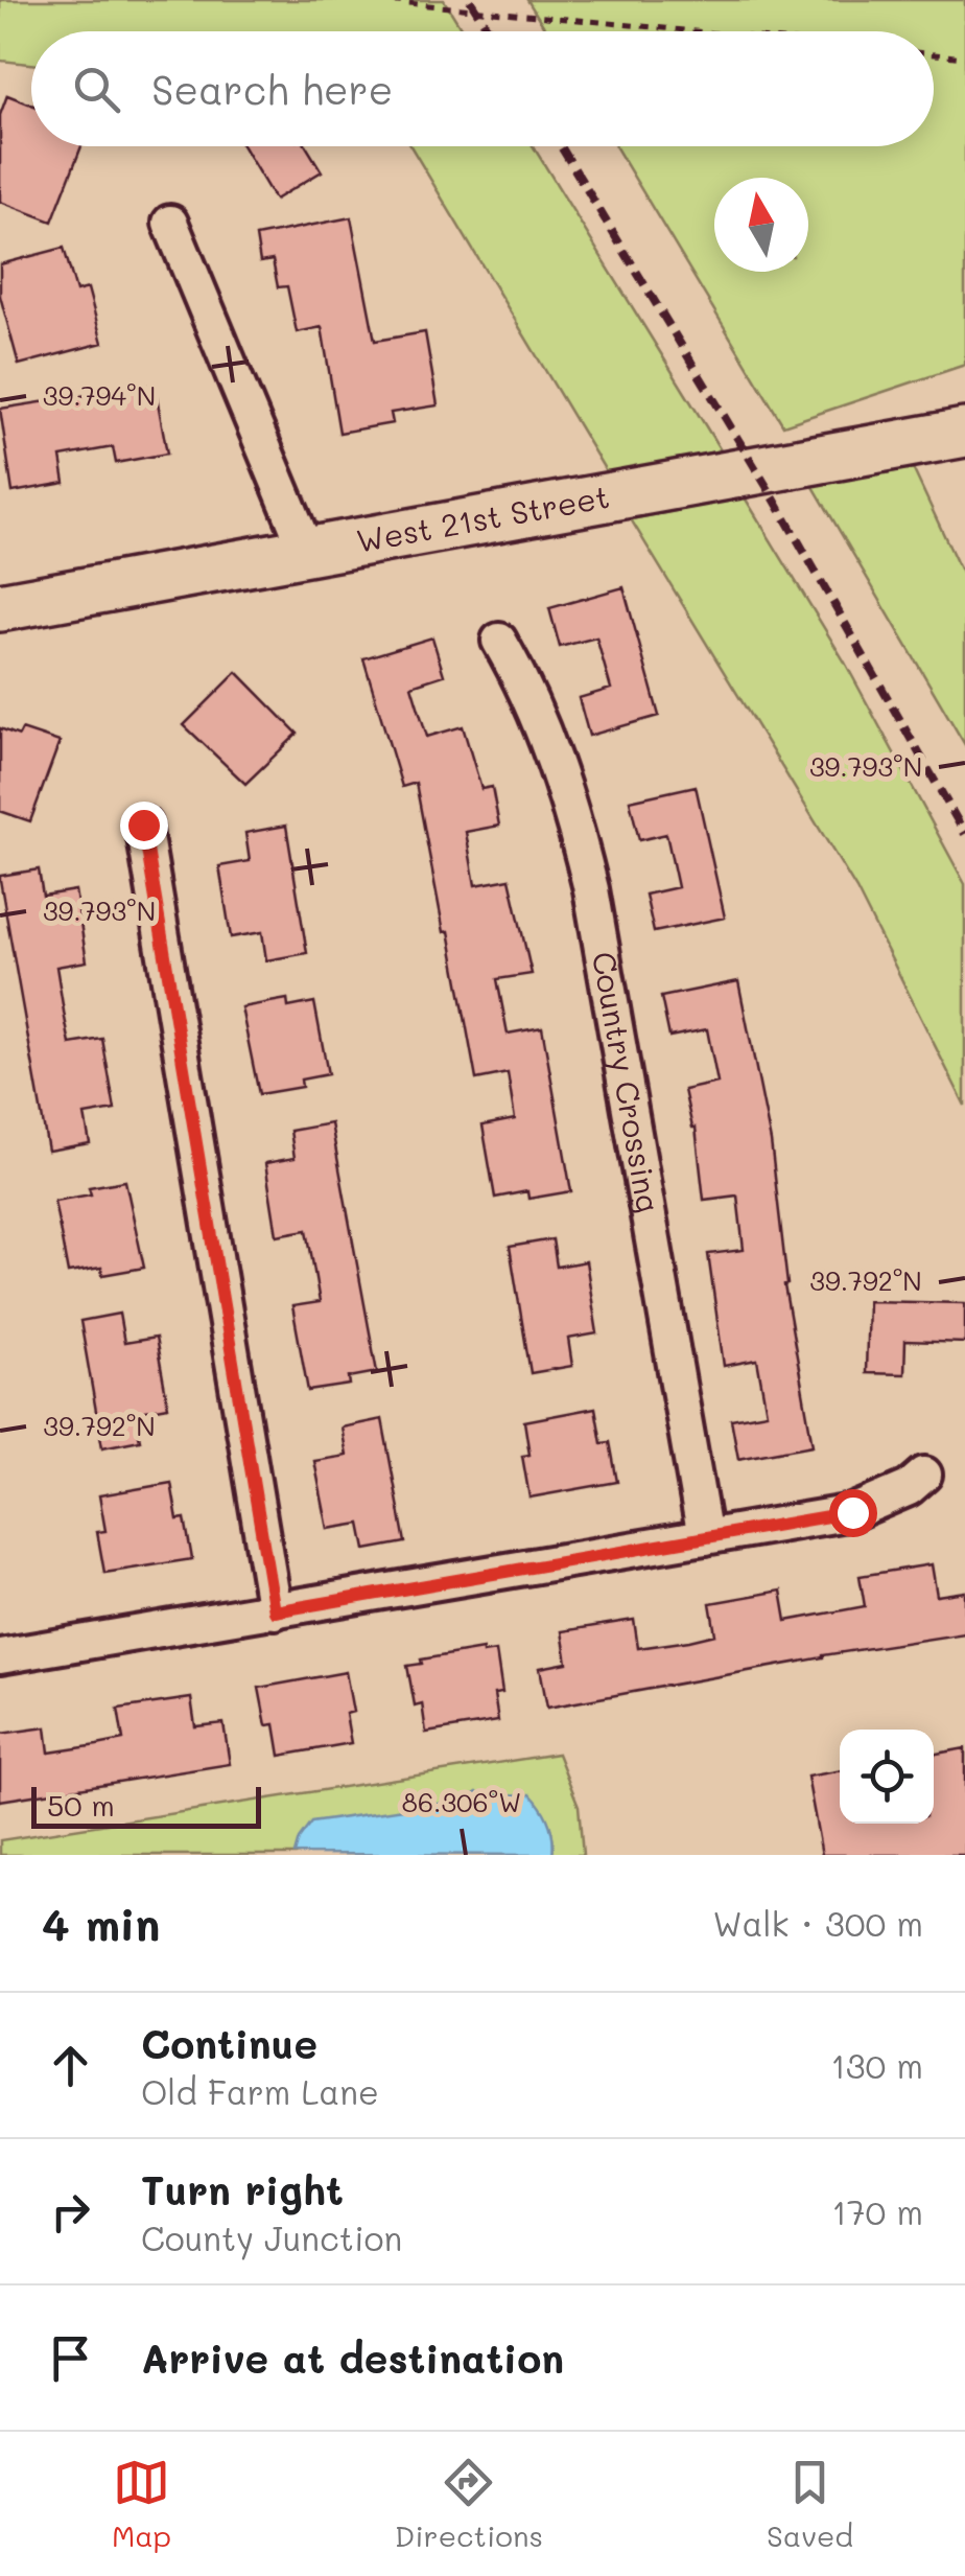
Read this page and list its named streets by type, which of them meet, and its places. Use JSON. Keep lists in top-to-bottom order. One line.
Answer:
{"streets":{"street":["West 21st Street","Country Crossing"]},"scale_bar":"50 m","north":"top","page":{"search":"Search here","scale":"50 m","heading":["4 min","Walk · 300 m"],"list":[["Continue","Old Farm Lane","130 m"],["Turn right","County Junction","170 m"],"Arrive at destination"],"nav":["Map","Directions","Saved"]},"coordinates":["39.794°N","39.793°N","39.792°N","86.306°W"]}
